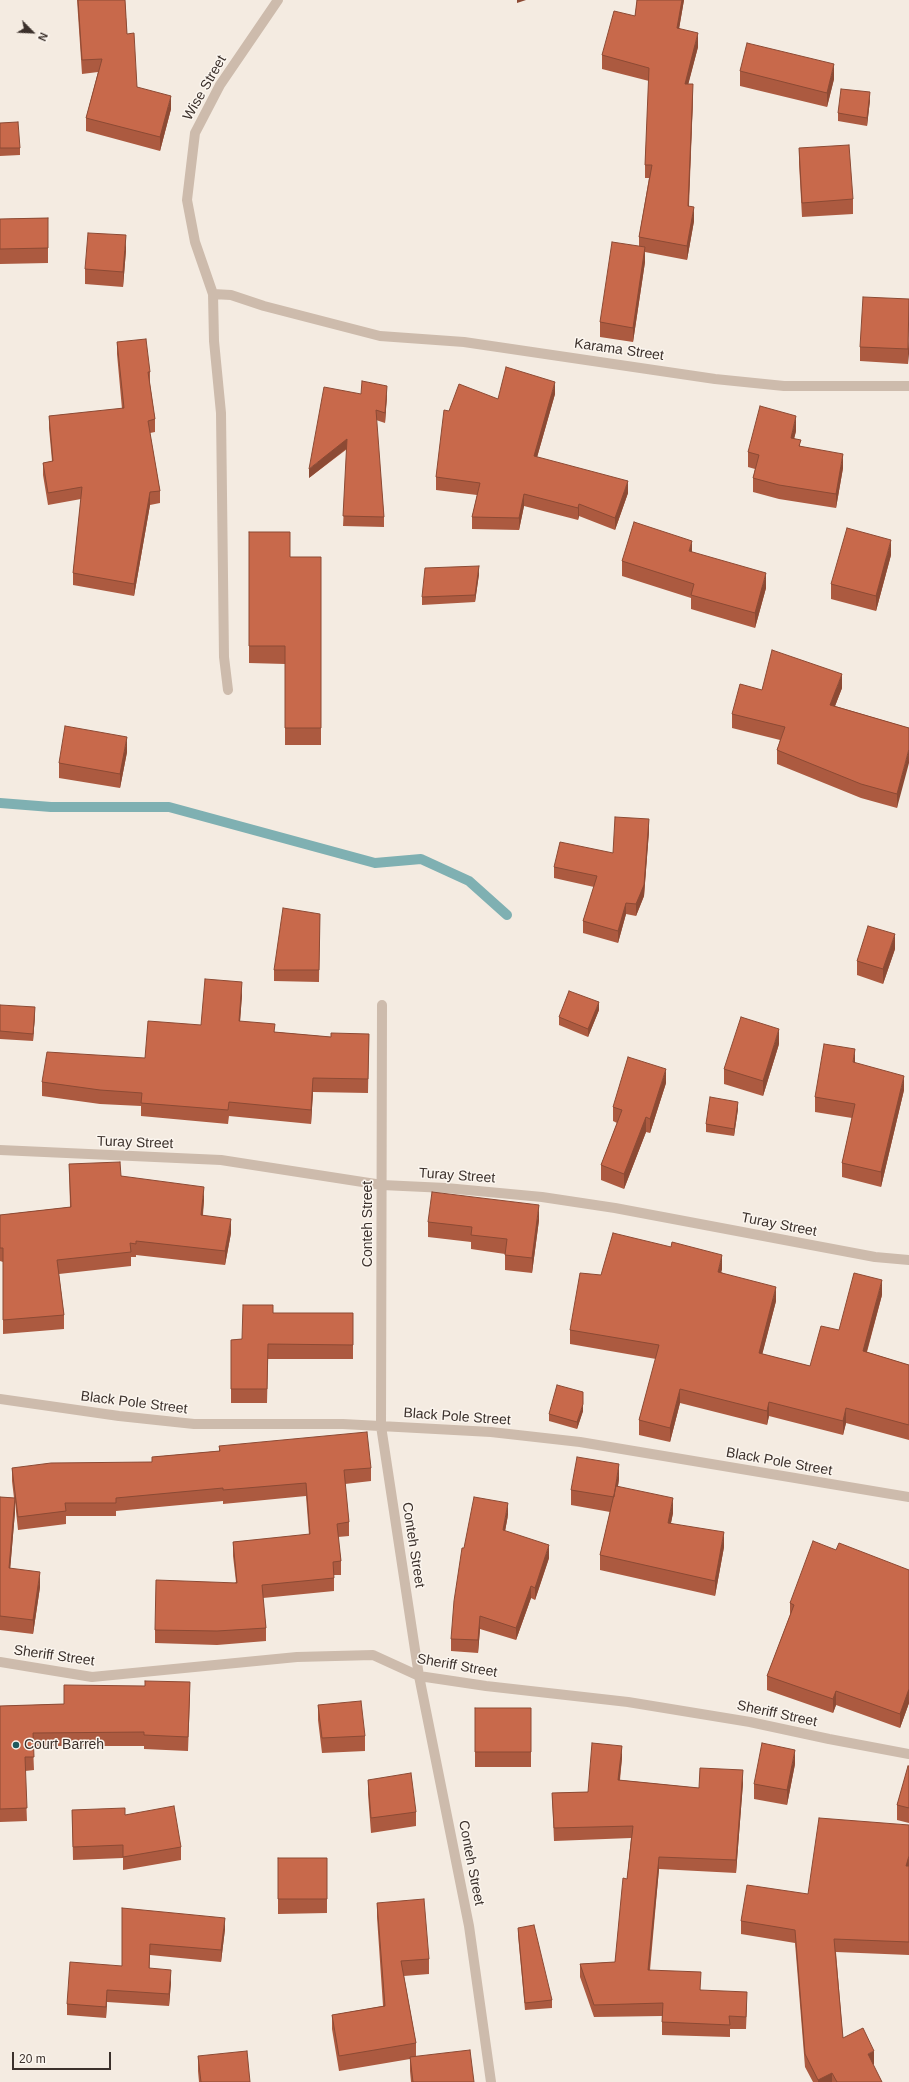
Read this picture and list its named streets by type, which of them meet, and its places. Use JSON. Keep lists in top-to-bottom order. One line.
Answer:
{"streets":{"street":["Wise Street","Karama Street","Turay Street","Conteh Street","Black Pole Street","Sheriff Street"]},"crossings":[["Wise Street","Karama Street"],["Turay Street","Conteh Street"],["Conteh Street","Black Pole Street"],["Conteh Street","Sheriff Street"]],"places":["Court Barreh"],"scale_bar":"20 m","north":"bottom right"}
